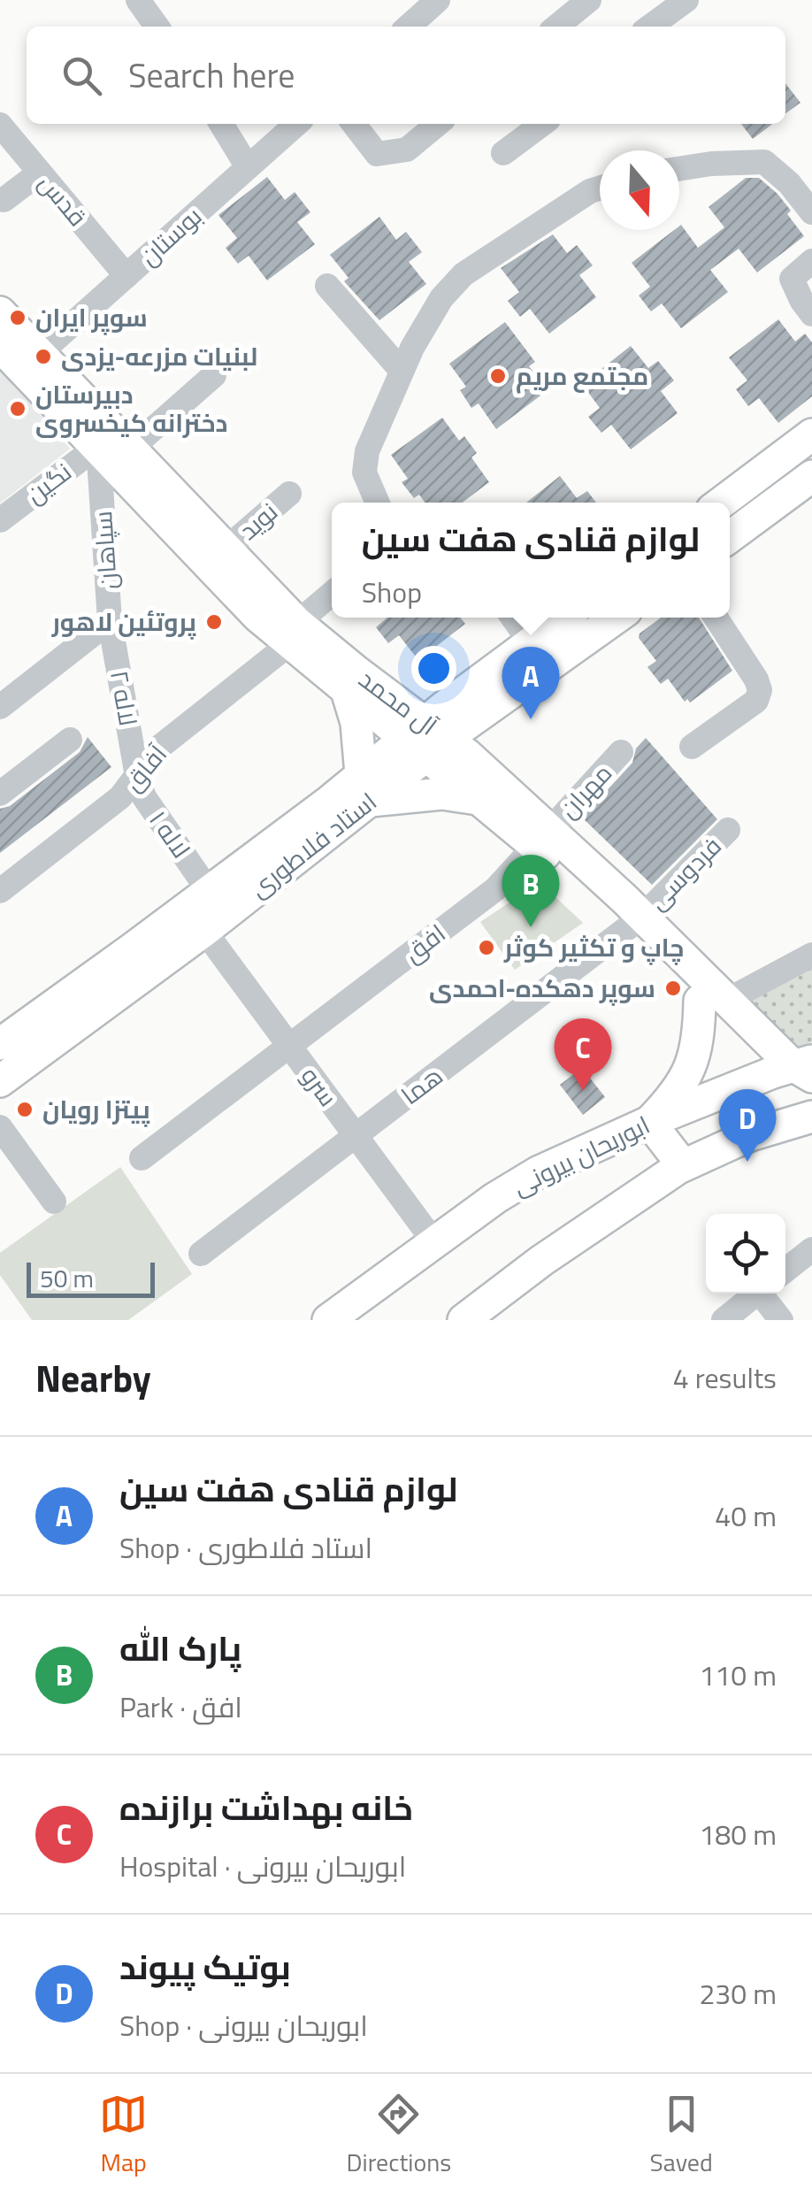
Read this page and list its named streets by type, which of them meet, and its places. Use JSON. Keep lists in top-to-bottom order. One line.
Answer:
{"streets":{"main road":["آل محمد","استاد فلاطوری","ابوریحان بیرونی"],"street":["قدس","بوستان","نگین","نوید","سپاهان","لاله ۲","آفاق","مهران","لاله ۱","فردوسی","افق","هما","سرو"]},"crossings":[["قدس","بوستان"],["بوستان","آل محمد"],["نگین","سپاهان"],["نگین","آل محمد"],["نوید","آل محمد"],["سپاهان","لاله ۲"],["سپاهان","آل محمد"],["لاله ۲","آفاق"],["لاله ۲","لاله ۱"],["آل محمد","آفاق"],["آل محمد","مهران"],["آل محمد","استاد فلاطوری"],["آل محمد","فردوسی"],["آل محمد","افق"],["آل محمد","هما"],["آل محمد","ابوریحان بیرونی"],["آفاق","لاله ۱"],["مهران","افق"],["لاله ۱","استاد فلاطوری"],["استاد فلاطوری","سرو"],["فردوسی","هما"],["افق","سرو"],["هما","سرو"],["سرو","ابوریحان بیرونی"]],"places":["سوپر ایران","لبنیات مزرعه-یزدی","مجتمع مریم","دبیرستان دخترانه کیخسروی","پروتئین لاهور","چاپ و تکثیر کوثر","سوپر دهکده-احمدی","پیتزا رویان"],"scale_bar":"50 m","north":"bottom","page":{"search":"Search here","popup":["لوازم قنادی هفت سین","Shop"],"pins":["A","B","C","D"],"scale":"50 m","heading":["Nearby","4 results"],"list":[{"mark":"A","name":"لوازم قنادی هفت سین","note":"Shop · استاد فلاطوری","value":"40 m"},{"mark":"B","name":"پارک الله","note":"Park · افق","value":"110 m"},{"mark":"C","name":"خانه بهداشت برازنده","note":"Hospital · ابوریحان بیرونی","value":"180 m"},{"mark":"D","name":"بوتیک پیوند","note":"Shop · ابوریحان بیرونی","value":"230 m"}],"nav":["Map","Directions","Saved"]}}
